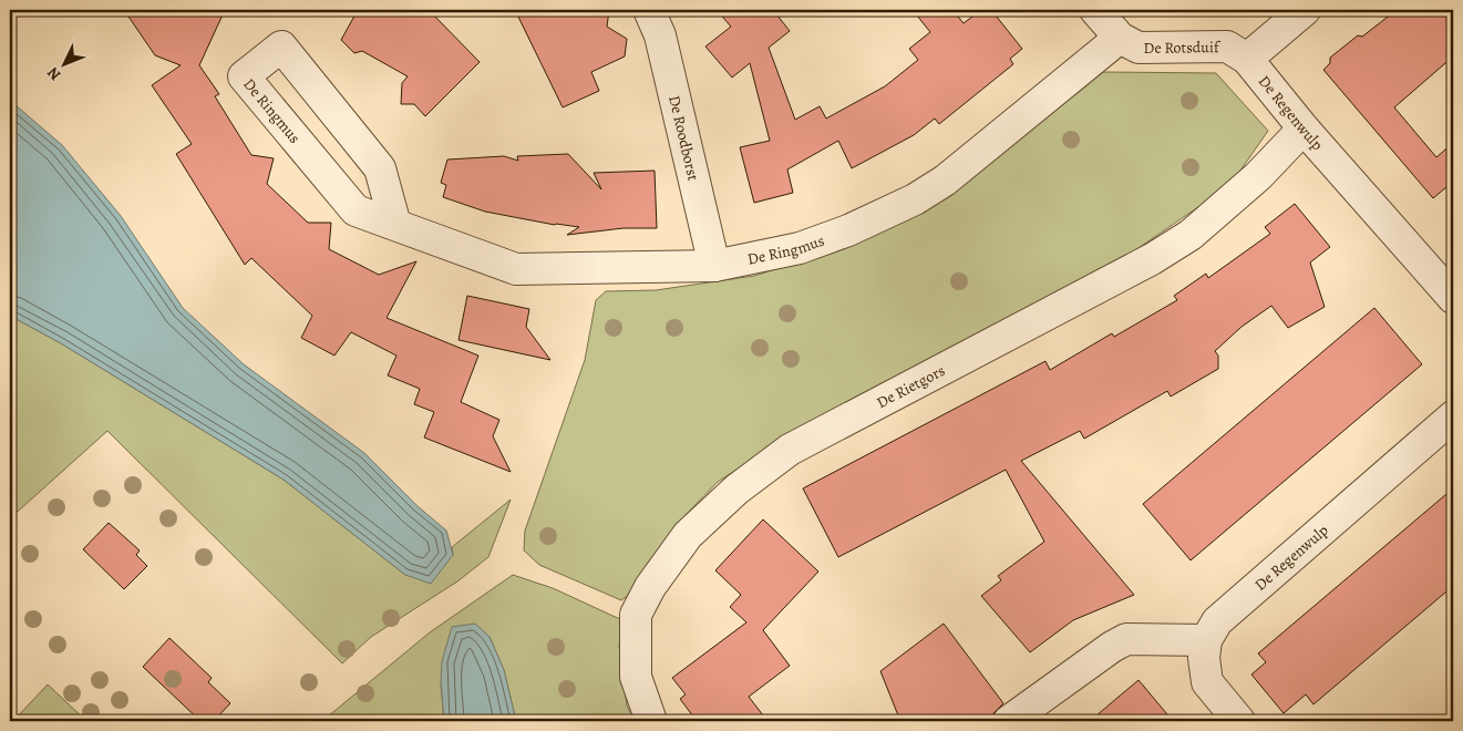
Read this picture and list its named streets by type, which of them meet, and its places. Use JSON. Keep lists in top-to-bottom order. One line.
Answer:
{"streets":{"street":["De Rotsduif","De Ringmus","De Regenwulp","De Roodborst","De Rietgors"]},"crossings":[["De Rotsduif","De Ringmus"],["De Rotsduif","De Regenwulp"],["De Ringmus","De Roodborst"],["De Regenwulp","De Rietgors"]],"north":"bottom left"}
